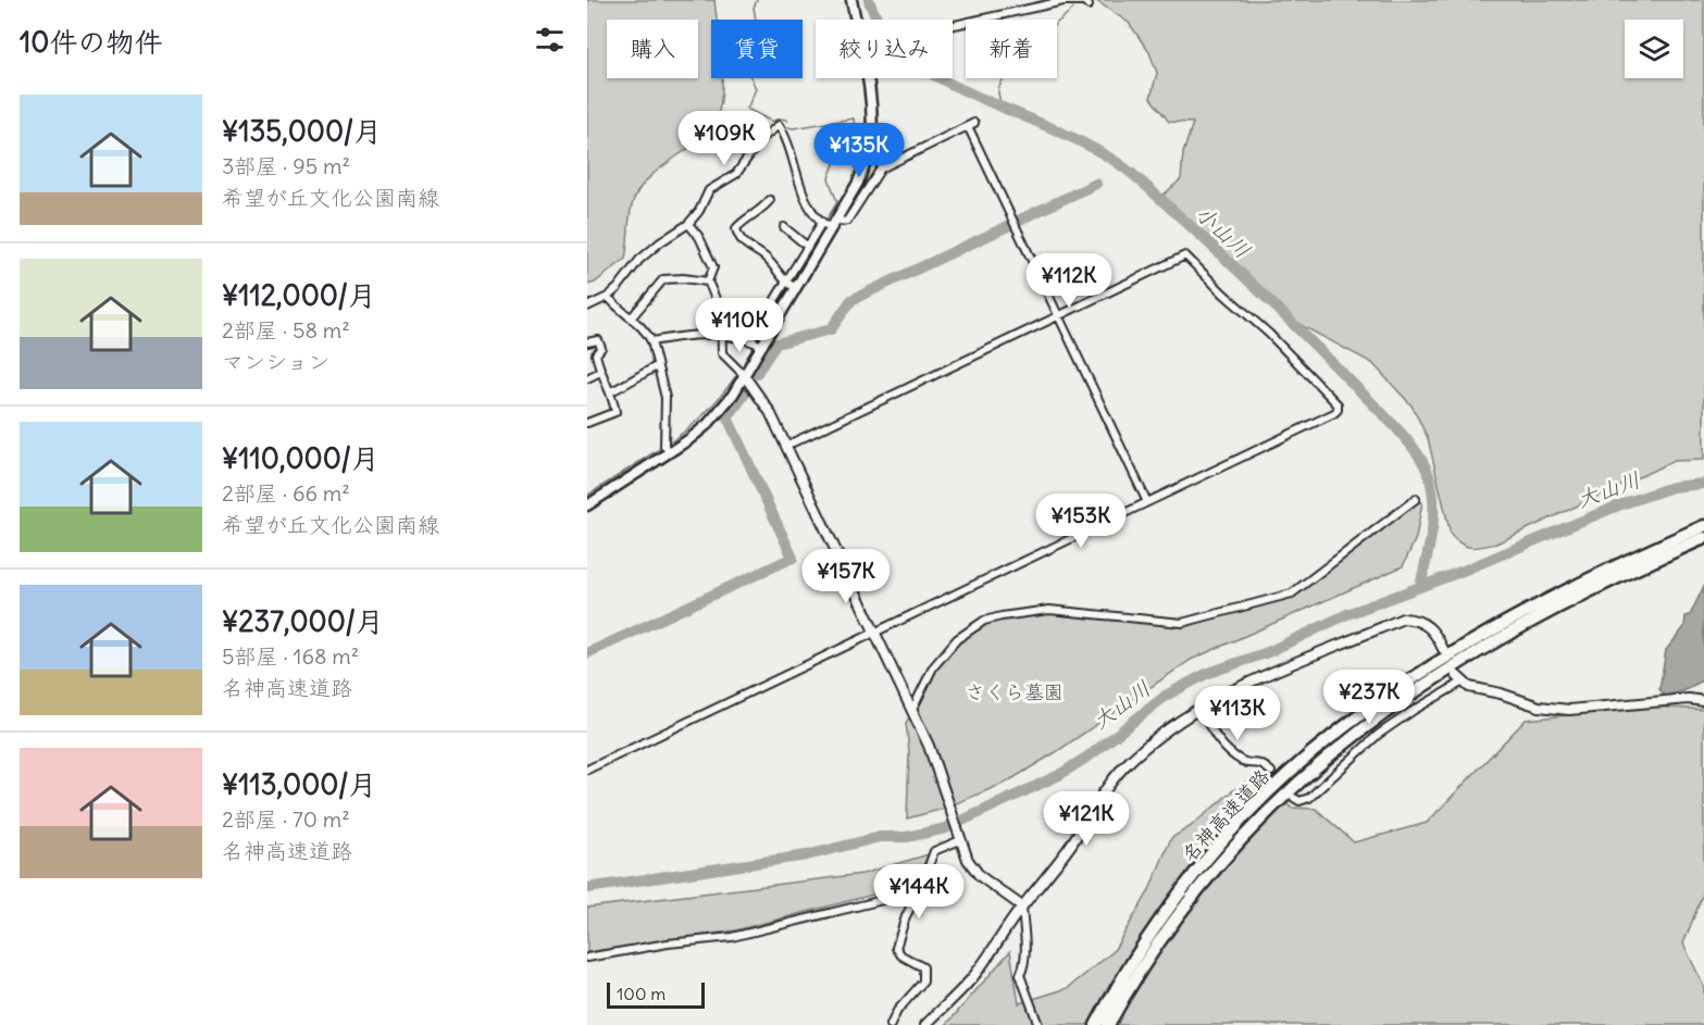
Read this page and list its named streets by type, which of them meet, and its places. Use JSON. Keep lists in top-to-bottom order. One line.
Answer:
{"streets":{"highway":["名神高速道路"]},"water":["小山川","大山川"],"parks":["さくら墓園"],"scale_bar":"100 m","page":{"heading":"10件の物件","chip":["購入","賃貸","絞り込み","新着"],"list":[{"name":"¥135,000/月","note":"3部屋 · 95 m² · 希望が丘文化公園南線"},{"name":"¥112,000/月","note":"2部屋 · 58 m² · マンション"},{"name":"¥110,000/月","note":"2部屋 · 66 m² · 希望が丘文化公園南線"},{"name":"¥237,000/月","note":"5部屋 · 168 m² · 名神高速道路"},{"name":"¥113,000/月","note":"2部屋 · 70 m² · 名神高速道路"}],"price":["¥109K","¥135K","¥112K","¥110K","¥153K","¥157K","¥237K","¥113K","¥121K","¥144K"],"scale":"100 m"}}
